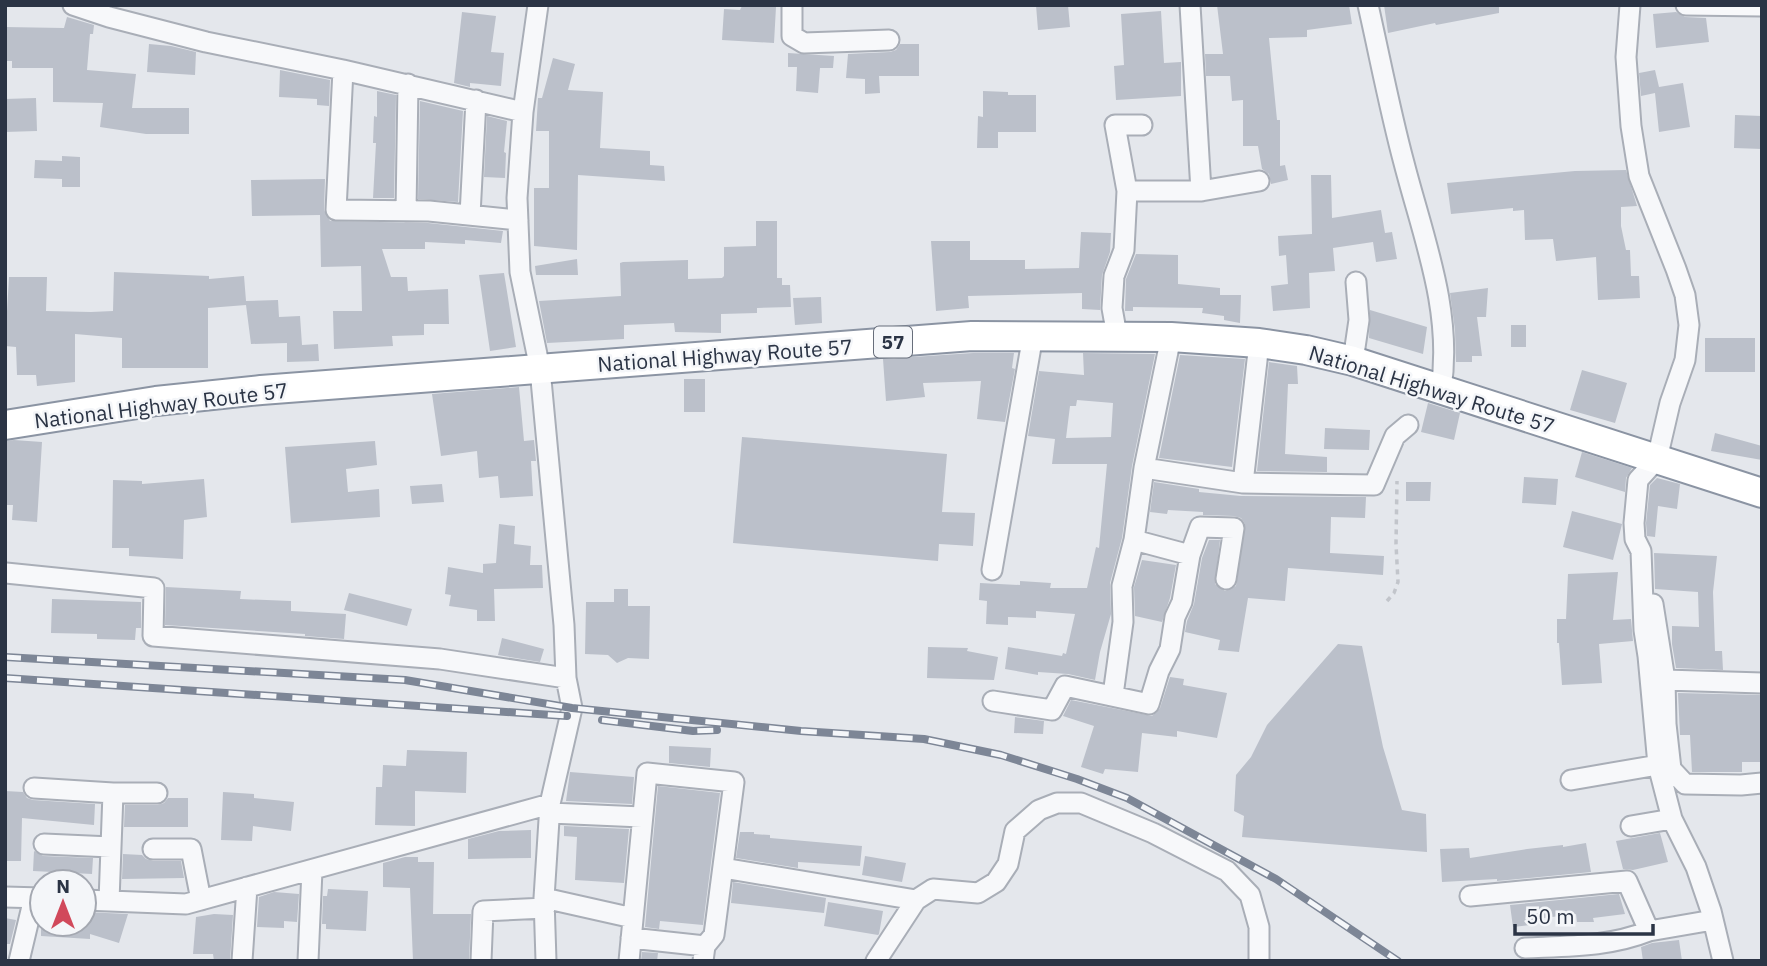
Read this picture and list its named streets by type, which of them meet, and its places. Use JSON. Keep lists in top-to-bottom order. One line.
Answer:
{"streets":{"highway":["57","National Highway Route 57"]},"scale_bar":"50 m","north":"top"}
